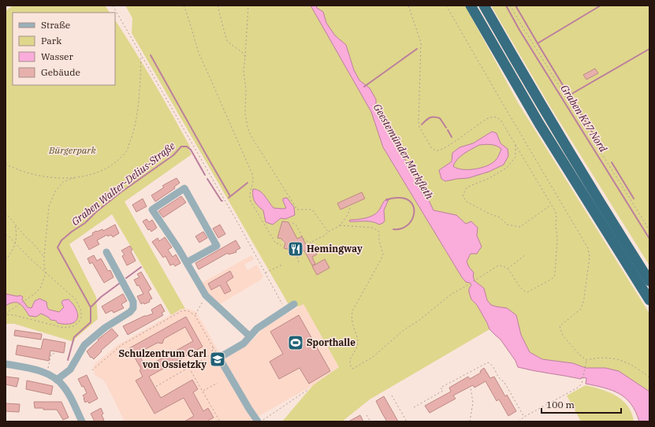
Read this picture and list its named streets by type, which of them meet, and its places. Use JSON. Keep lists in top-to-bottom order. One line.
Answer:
{"water":["Graben K17 Nord","Geestemünder Markfleth","Graben Walter-Delius-Straße"],"parks":["Bürgerpark"],"places":{"restaurant":["Hemingway"],"sports":["Sporthalle"],"school or university":["Schulzentrum Carl von Ossietzky"]},"legend":["Straße","Park","Wasser","Gebäude"],"scale_bar":"100 m"}
